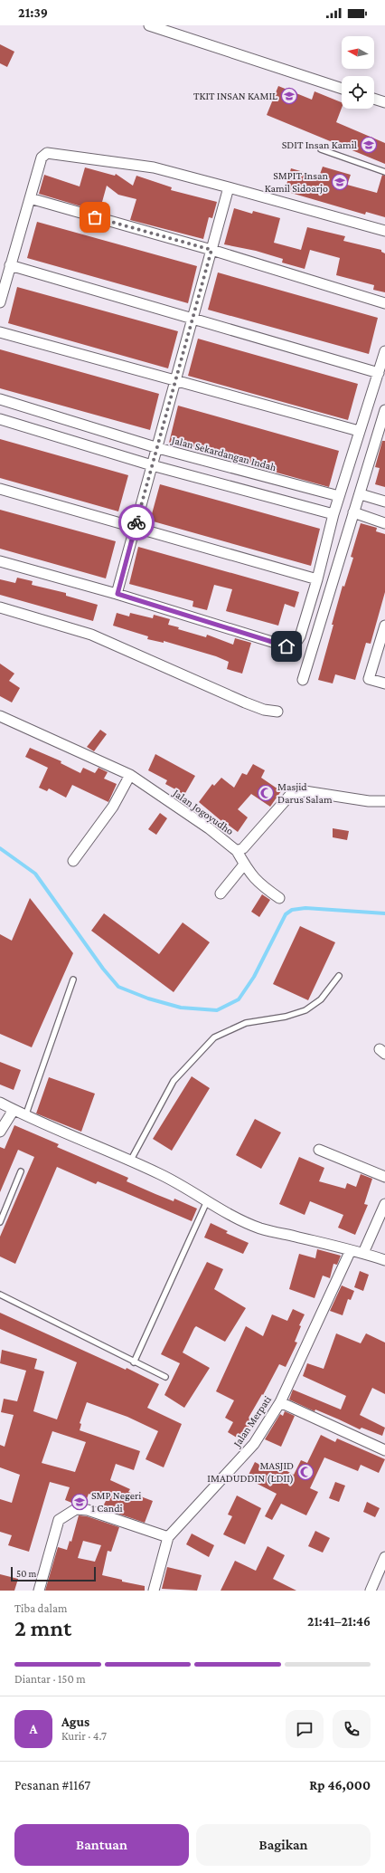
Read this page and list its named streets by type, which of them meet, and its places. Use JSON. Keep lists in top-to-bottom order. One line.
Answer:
{"streets":{"street":["Jalan Sekardangan Indah","Jalan Jogoyudho","Jalan Merpati"]},"places":{"school or university":["TKIT INSAN KAMIL","SDIT Insan Kamil","SMPIT Insan Kamil Sidoarjo","SMP Negeri 1 Candi"],"mosque":["Masjid Darus Salam","MASJID IMADUDDIN (LDII)"]},"scale_bar":"50 m","north":"left","page":{"status":"21:39","scale":"50 m","heading":["2 mnt","Tiba dalam","21:41–21:46"],"panel":["Agus","Kurir · 4.7","Pesanan #1167","Rp 46,000"],"bar":"Diantar · 150 m","round":"A","buttons":["Bantuan","Bagikan"]}}
